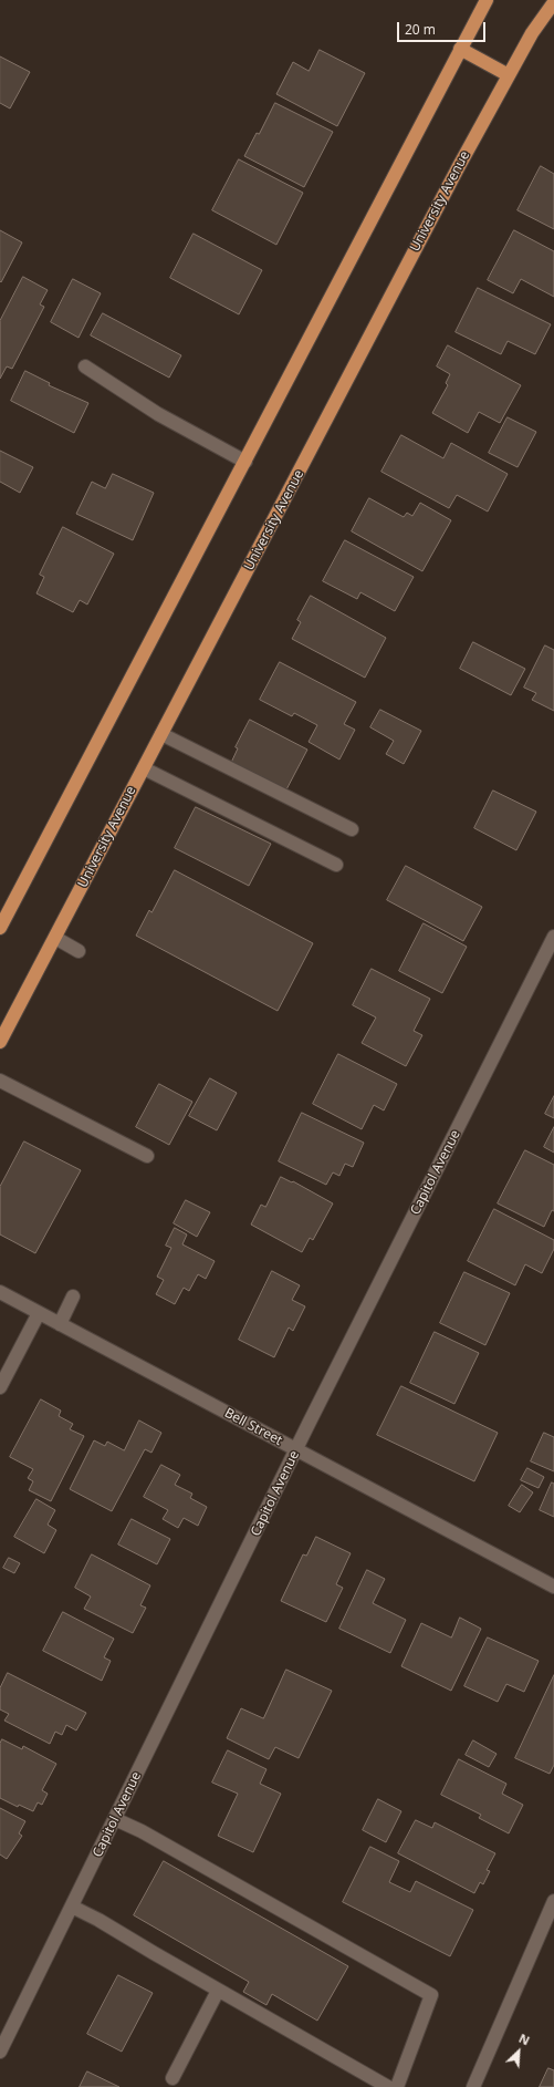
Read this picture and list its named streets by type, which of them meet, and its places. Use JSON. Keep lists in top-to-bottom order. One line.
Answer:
{"streets":{"main road":["University Avenue"],"street":["Capitol Avenue","Bell Street"]},"crossings":[["Capitol Avenue","Bell Street"]],"scale_bar":"20 m","north":"top right"}
